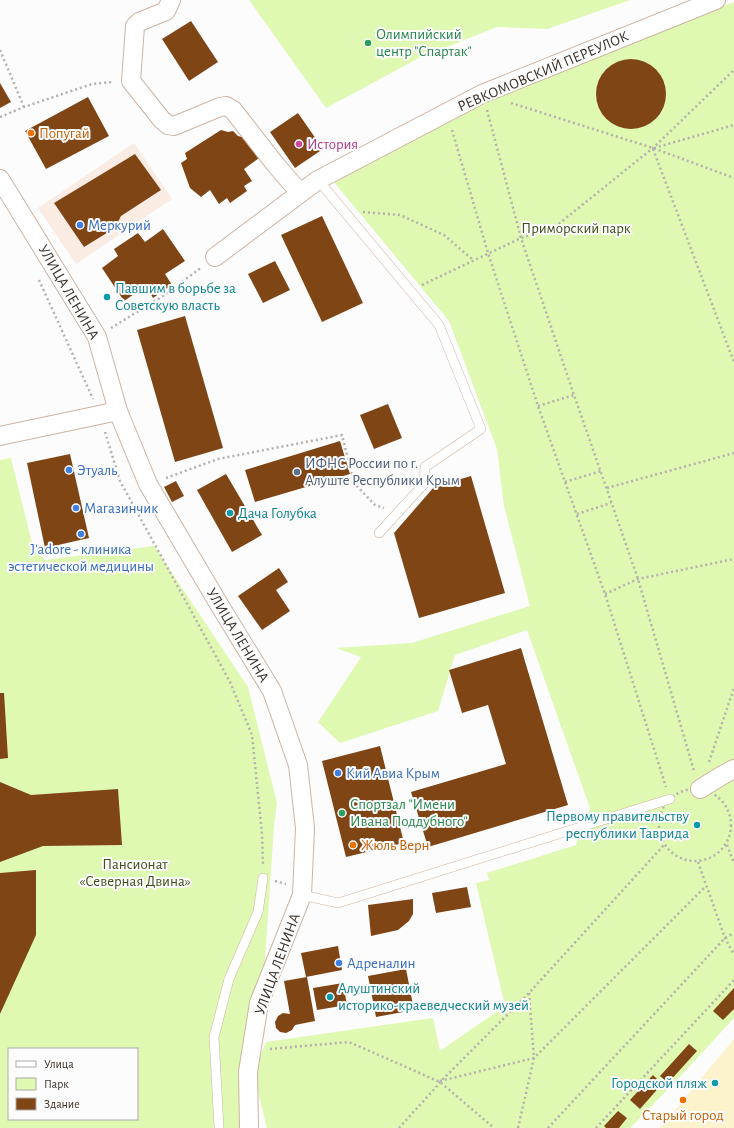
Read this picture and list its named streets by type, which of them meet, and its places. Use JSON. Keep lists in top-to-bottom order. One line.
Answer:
{"streets":{"street":["РЕВКОМОВСКИЙ ПЕРЕУЛОК","УЛИЦА ЛЕНИНА"]},"parks":["Приморский парк","Пансионат «Северная Двина»"],"places":["Олимпийский центр \"Спартак\"","Попугай","История","Меркурий","Павшим в борьбе за Советскую власть","Этуаль","ИФНС России по г. Алуште Республики Крым","Магазинчик","Дача Голубка","J'adore - клиника эстетической медицины","Кий Авиа Крым","Спортзал \"Имени Ивана Поддубного\"","Первому правительству республики Таврида","Жюль Верн","Адреналин","Алуштинский историко-краеведческий музей","Городской пляж","Старый город"],"legend":["Улица","Парк","Здание"]}
